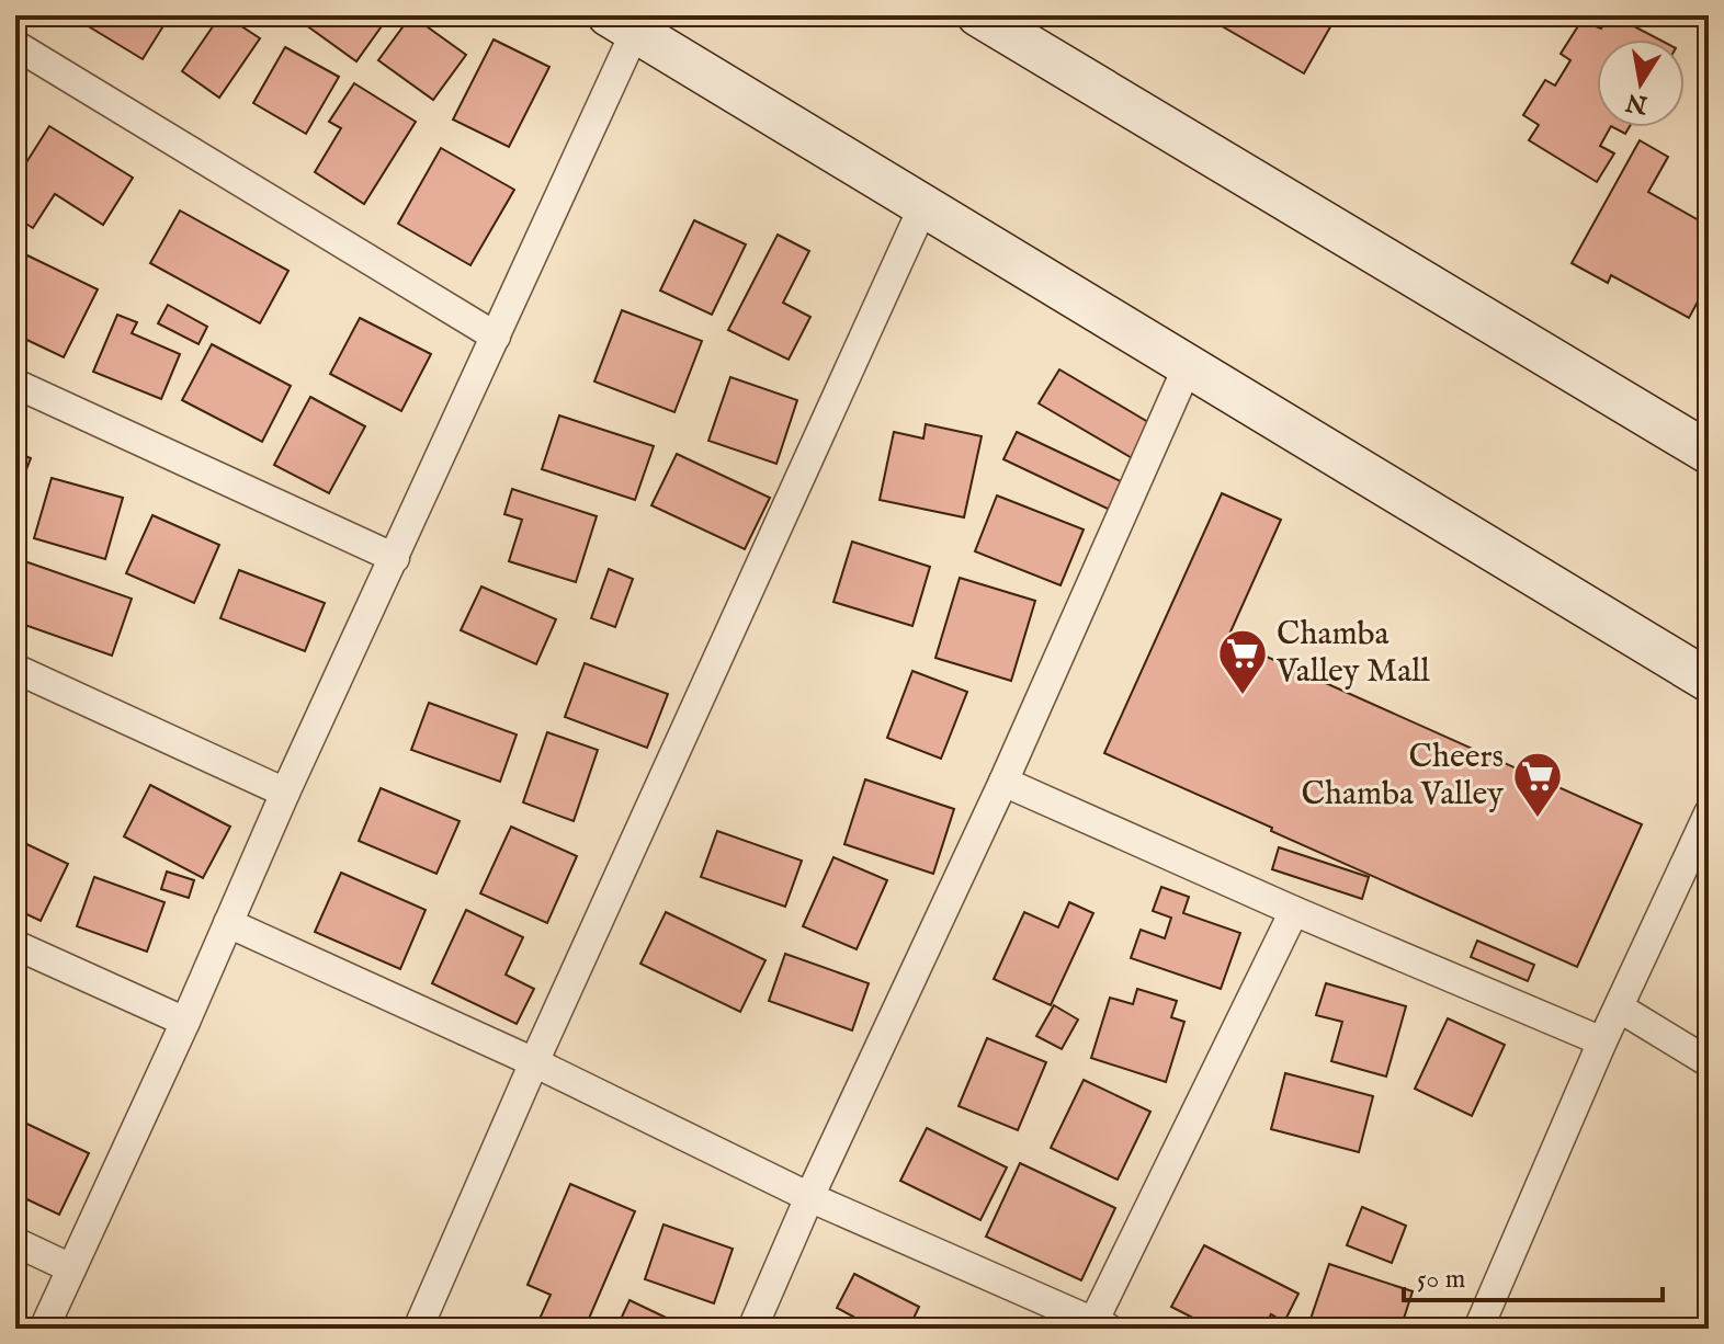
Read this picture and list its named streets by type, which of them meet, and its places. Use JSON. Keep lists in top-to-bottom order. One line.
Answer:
{"places":{"supermarket":["Chamba Valley Mall","Cheers Chamba Valley"]},"scale_bar":"50 m","north":"bottom"}
